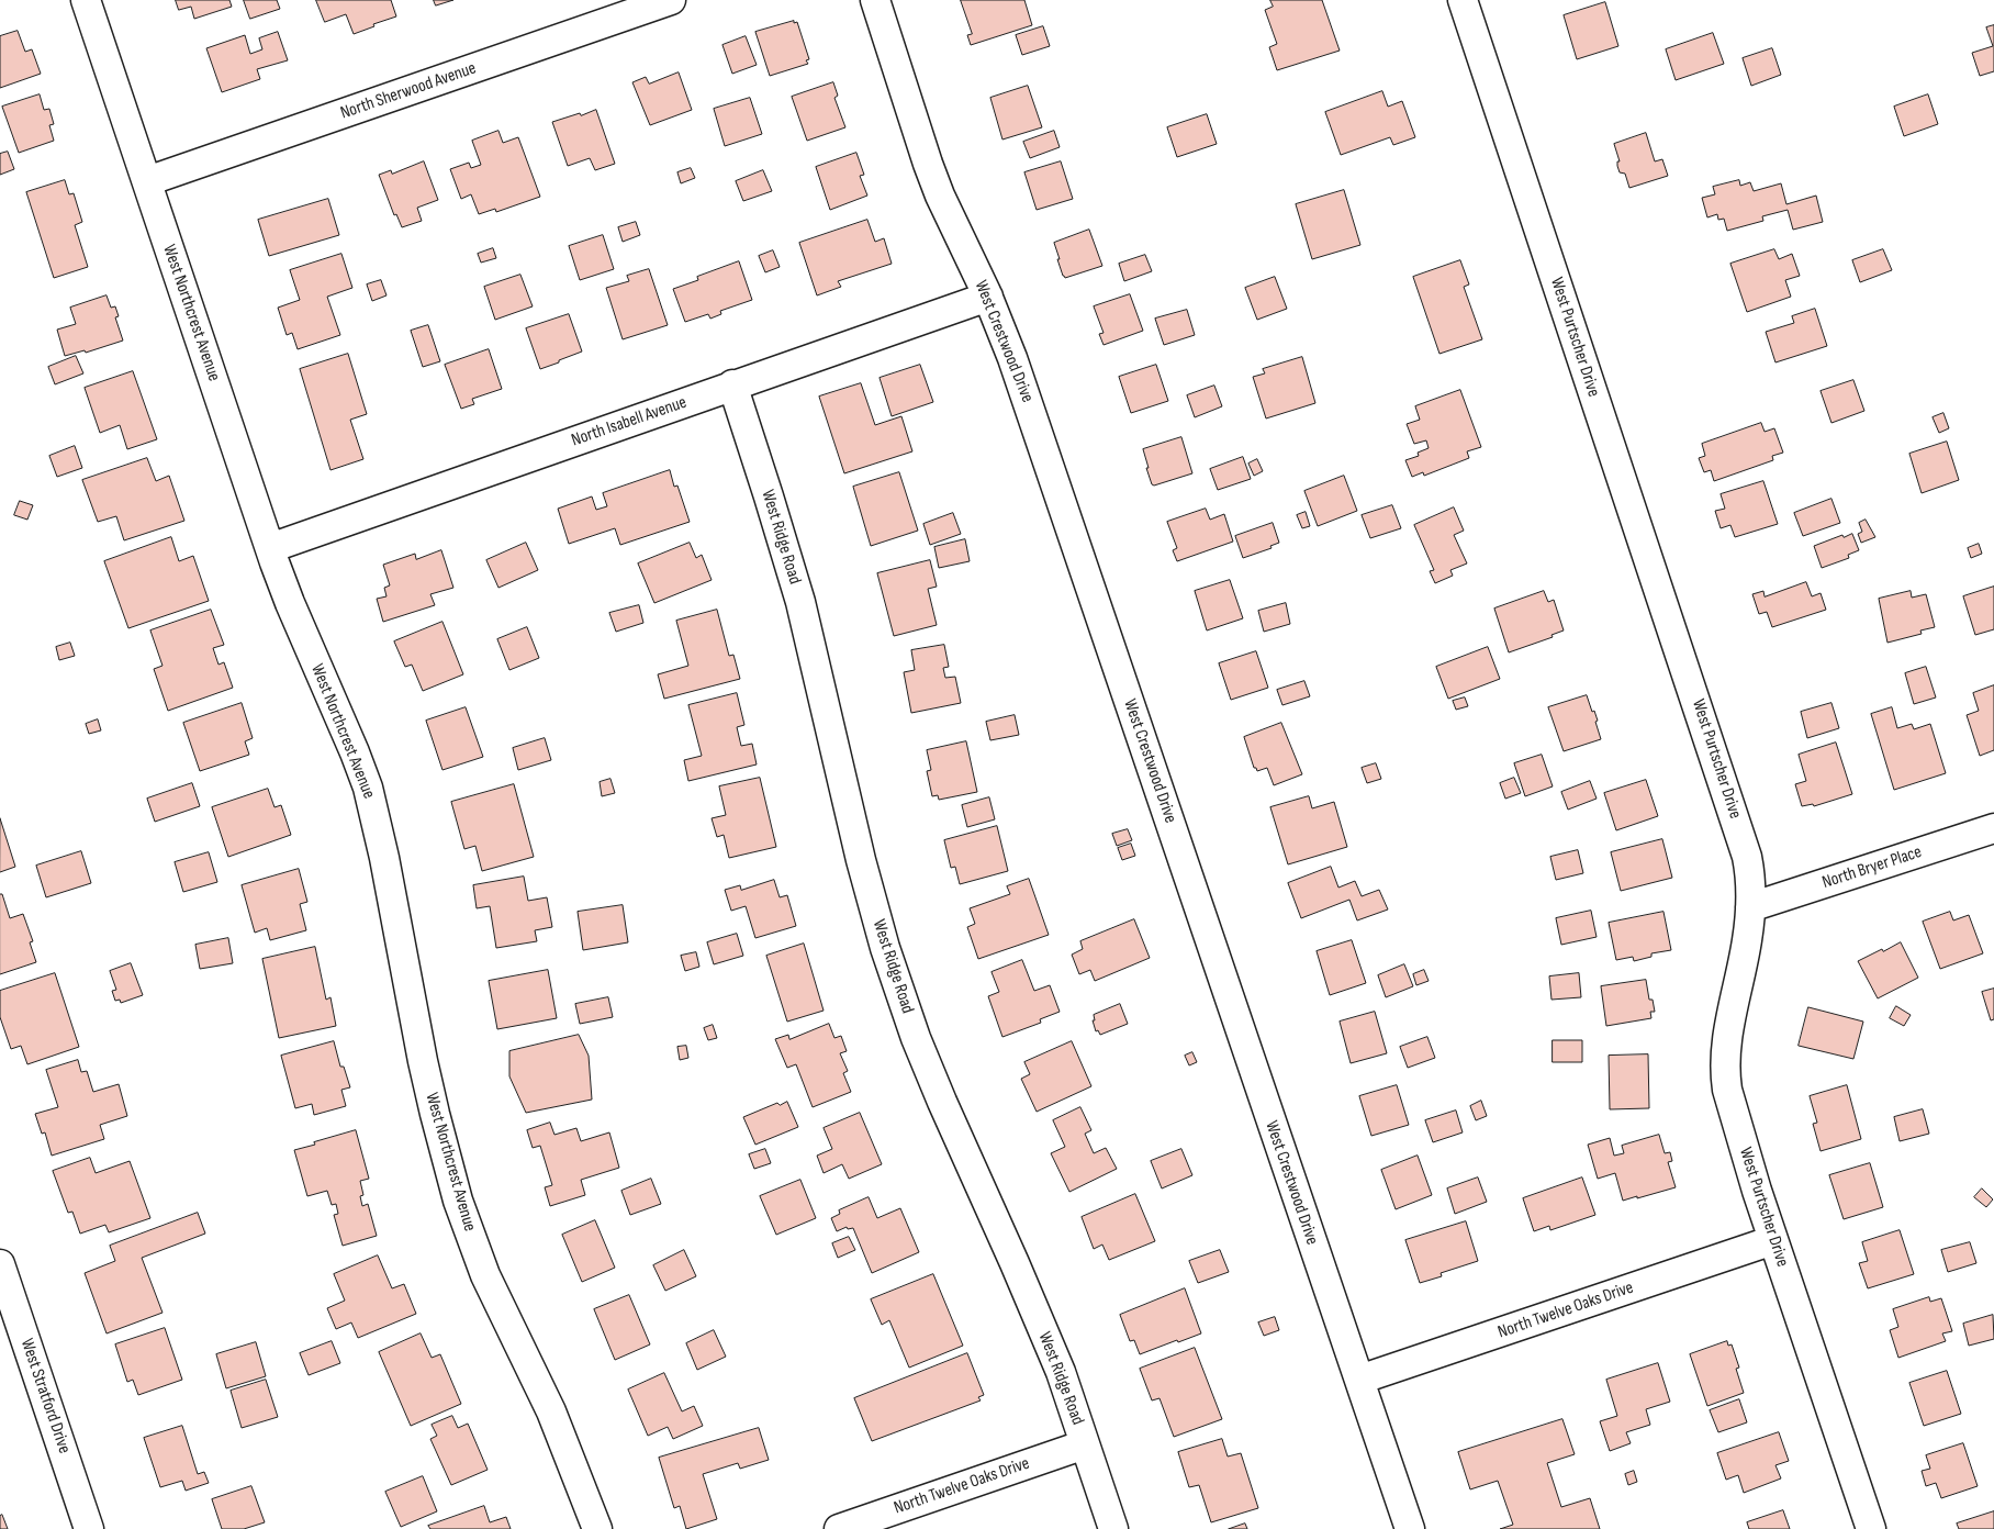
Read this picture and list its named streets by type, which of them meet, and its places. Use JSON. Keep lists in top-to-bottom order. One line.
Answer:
{"streets":{"street":["North Sherwood Avenue","West Northcrest Avenue","West Purtscher Drive","West Crestwood Drive","North Isabell Avenue","West Ridge Road","North Bryer Place","North Twelve Oaks Drive","West Stratford Drive"]},"crossings":[["North Sherwood Avenue","West Northcrest Avenue"],["West Northcrest Avenue","North Isabell Avenue"],["West Purtscher Drive","North Bryer Place"],["West Purtscher Drive","North Twelve Oaks Drive"],["West Crestwood Drive","North Isabell Avenue"],["West Crestwood Drive","North Twelve Oaks Drive"],["North Isabell Avenue","West Ridge Road"],["West Ridge Road","North Twelve Oaks Drive"]]}
